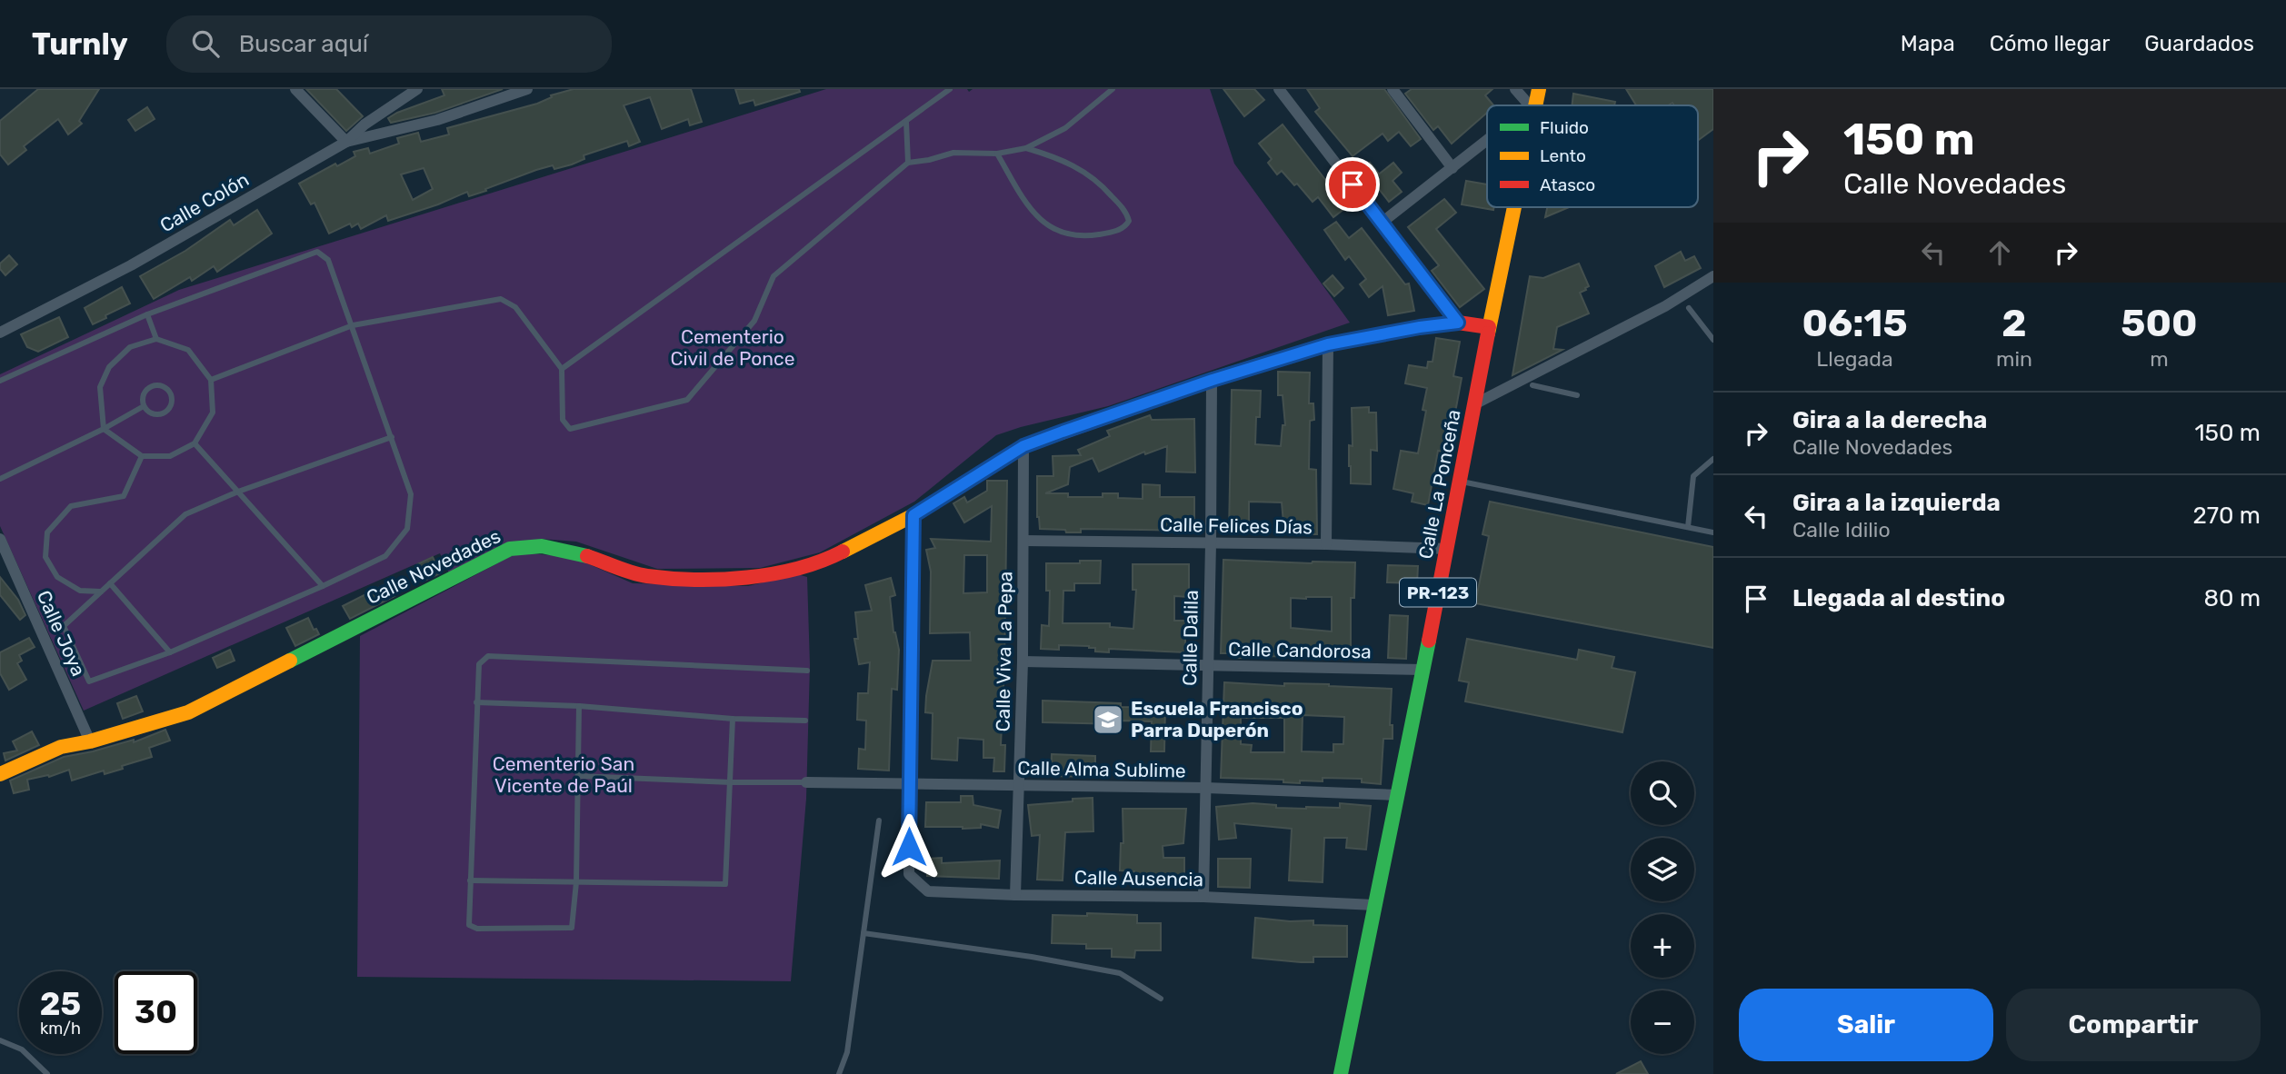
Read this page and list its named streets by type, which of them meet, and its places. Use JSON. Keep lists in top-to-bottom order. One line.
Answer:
{"streets":{"street":["Calle Colón","Calle La Ponceña","Calle Felices Días","Calle Novedades","PR-123","Calle Joya","Calle Dalila","Calle Candorosa","Calle Viva La Pepa","Calle Alma Sublime","Calle Ausencia"]},"crossings":[["Calle La Ponceña","Calle Felices Días"],["Calle La Ponceña","Calle Novedades"],["Calle La Ponceña","Calle Candorosa"],["Calle La Ponceña","Calle Alma Sublime"],["Calle La Ponceña","Calle Ausencia"],["Calle Felices Días","Calle Dalila"],["Calle Felices Días","Calle Viva La Pepa"],["Calle Novedades","Calle Joya"],["Calle Novedades","Calle Dalila"],["Calle Novedades","Calle Viva La Pepa"],["Calle Dalila","Calle Candorosa"],["Calle Dalila","Calle Alma Sublime"],["Calle Dalila","Calle Ausencia"],["Calle Candorosa","Calle Viva La Pepa"],["Calle Viva La Pepa","Calle Alma Sublime"],["Calle Viva La Pepa","Calle Ausencia"],["Calle Alma Sublime","Calle Ausencia"]],"parks":["Cementerio Civil de Ponce","Cementerio San Vicente de Paúl"],"places":{"school or university":["Escuela Francisco Parra Duperón"]},"legend":["Fluido","Lento","Atasco"],"page":{"header":"Turnly","search":"Buscar aquí","nav":["Mapa","Cómo llegar","Guardados"],"turn":["150 m","Calle Novedades"],"eta":["06:15","Llegada","2","min","500","m"],"list":[{"name":"Gira a la derecha","note":"Calle Novedades","value":"150 m"},{"name":"Gira a la izquierda","note":"Calle Idilio","value":"270 m"},{"name":"Llegada al destino","value":"80 m"}],"map_buttons":["+","−"],"speed":"25 km/h","limit":"30","buttons":["Salir","Compartir"]}}
